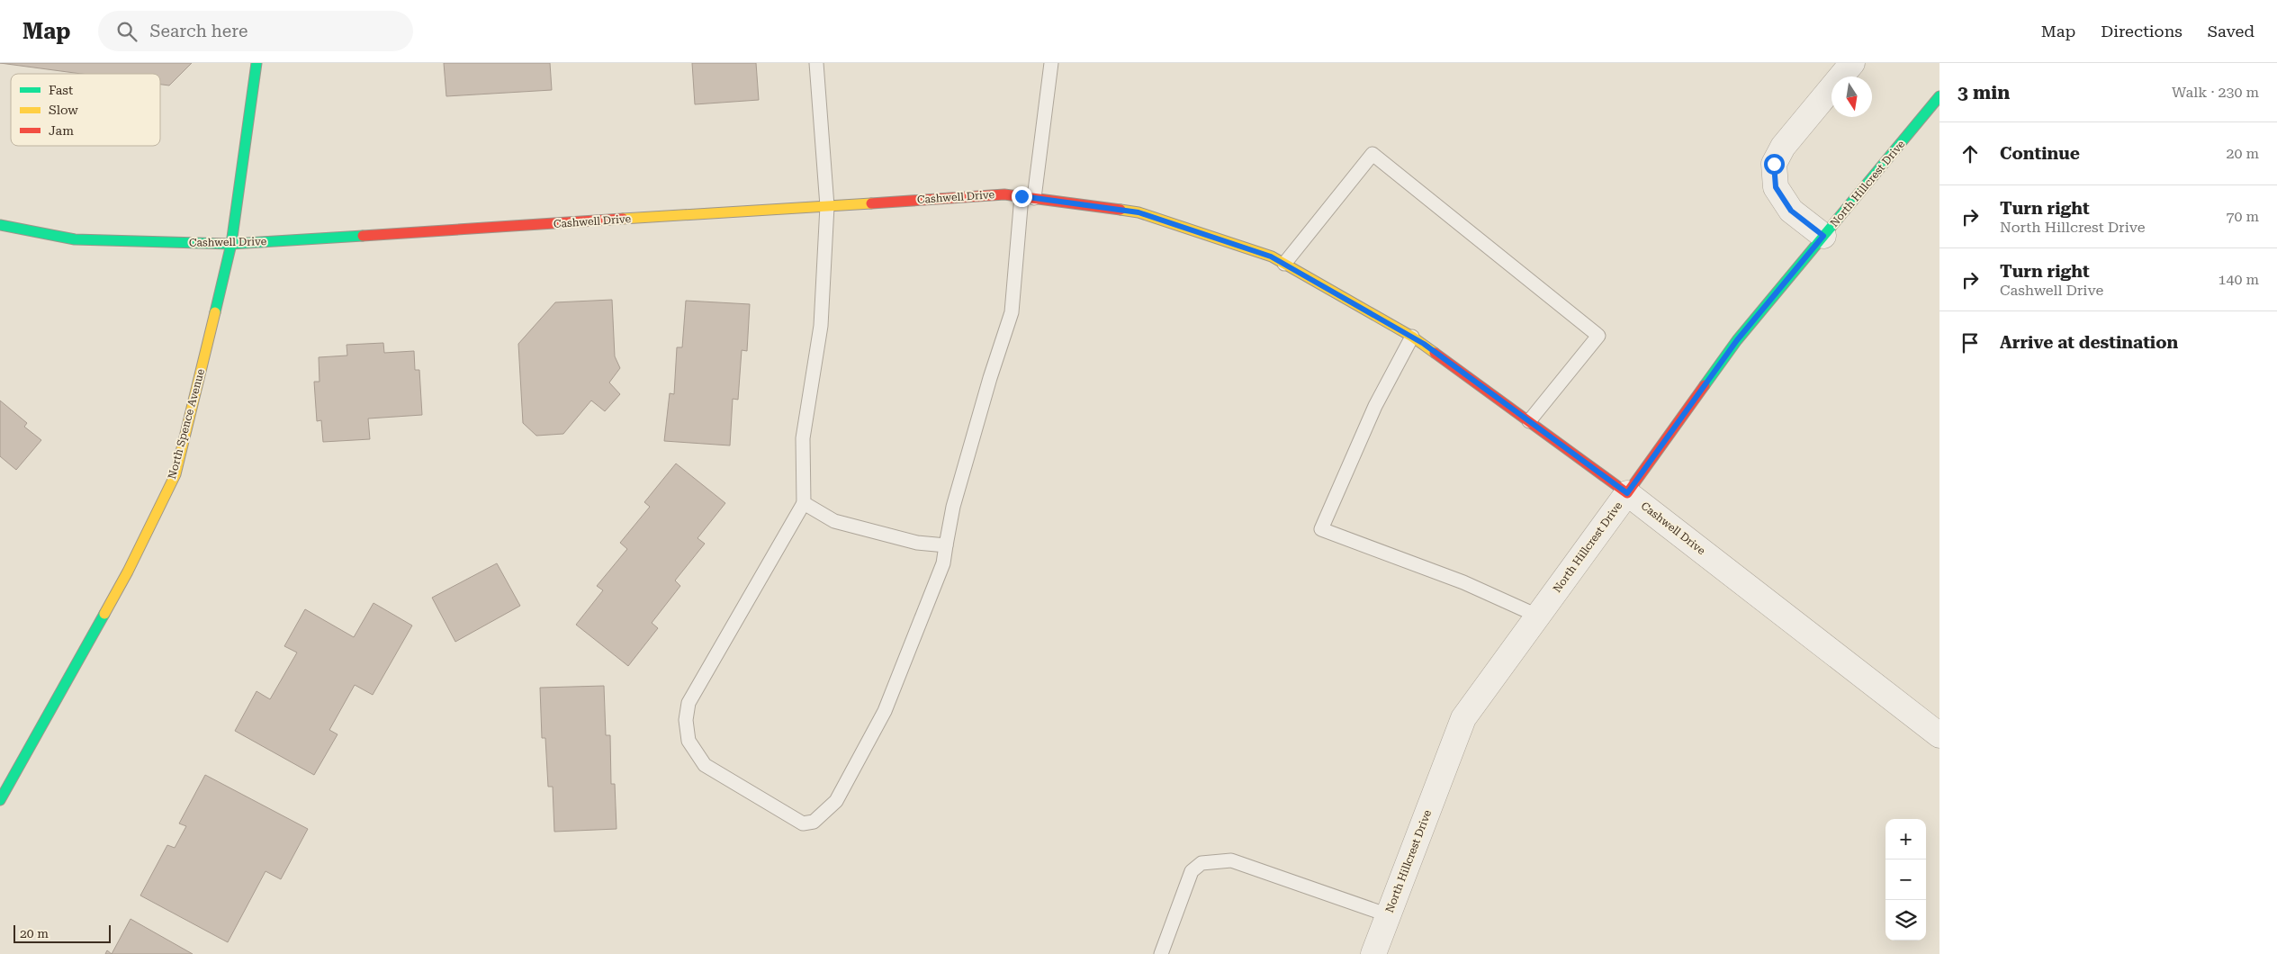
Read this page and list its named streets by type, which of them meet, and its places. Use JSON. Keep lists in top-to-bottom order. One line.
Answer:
{"streets":{"street":["North Hillcrest Drive","Cashwell Drive","North Spence Avenue"]},"crossings":[["North Hillcrest Drive","Cashwell Drive"],["Cashwell Drive","North Spence Avenue"]],"legend":["Fast","Slow","Jam"],"scale_bar":"20 m","north":"bottom","page":{"header":"Map","search":"Search here","nav":["Map","Directions","Saved"],"heading":["3 min","Walk · 230 m"],"list":[["Continue","20 m"],["Turn right","North Hillcrest Drive","70 m"],["Turn right","Cashwell Drive","140 m"],"Arrive at destination"],"map_buttons":["+","−"],"scale":"20 m"}}
